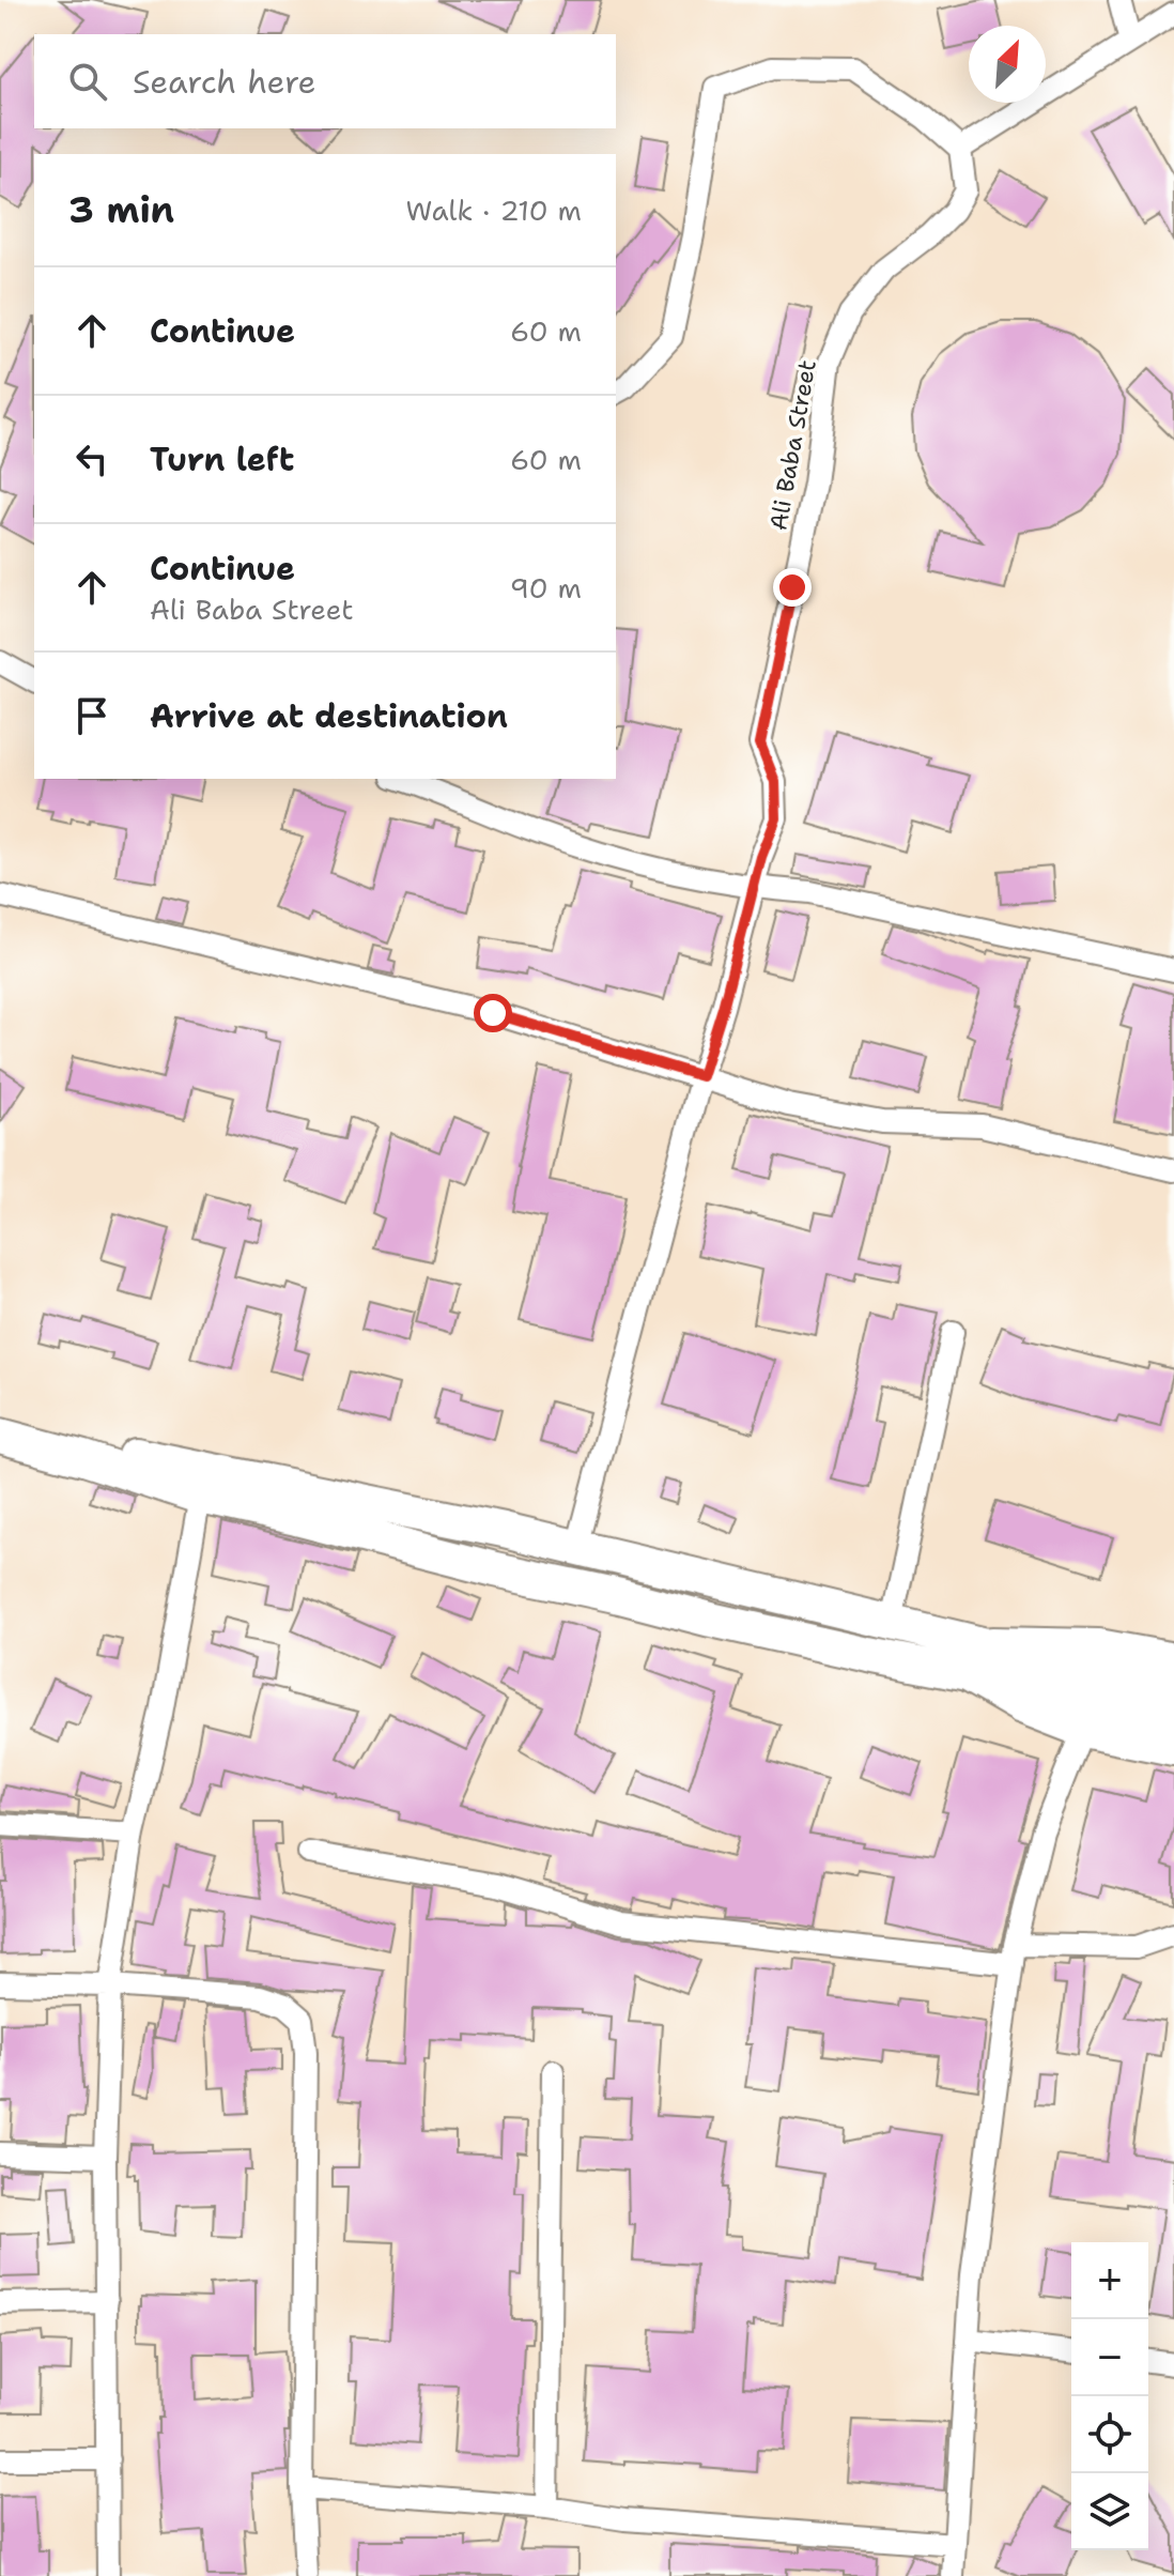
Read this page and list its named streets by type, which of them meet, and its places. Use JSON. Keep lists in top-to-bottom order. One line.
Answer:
{"streets":{"street":["Ali Baba Street"]},"north":"top right","page":{"search":"Search here","heading":["3 min","Walk · 210 m"],"list":[["Continue","60 m"],["Turn left","60 m"],["Continue","Ali Baba Street","90 m"],"Arrive at destination"],"map_buttons":["+","−"]}}
